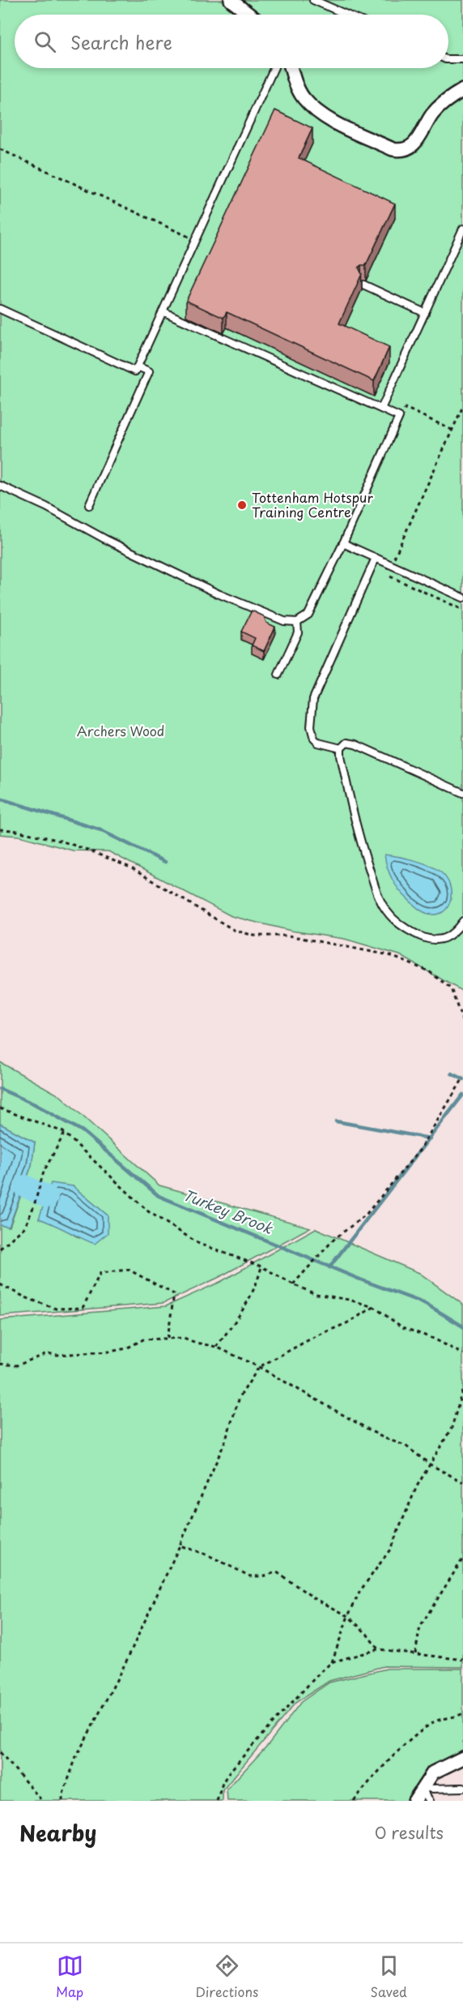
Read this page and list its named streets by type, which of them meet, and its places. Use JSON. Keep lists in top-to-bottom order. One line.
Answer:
{"water":["Turkey Brook"],"parks":["Archers Wood"],"places":["Tottenham Hotspur Training Centre"],"page":{"search":"Search here","heading":["Nearby","0 results"],"nav":["Map","Directions","Saved"]}}
